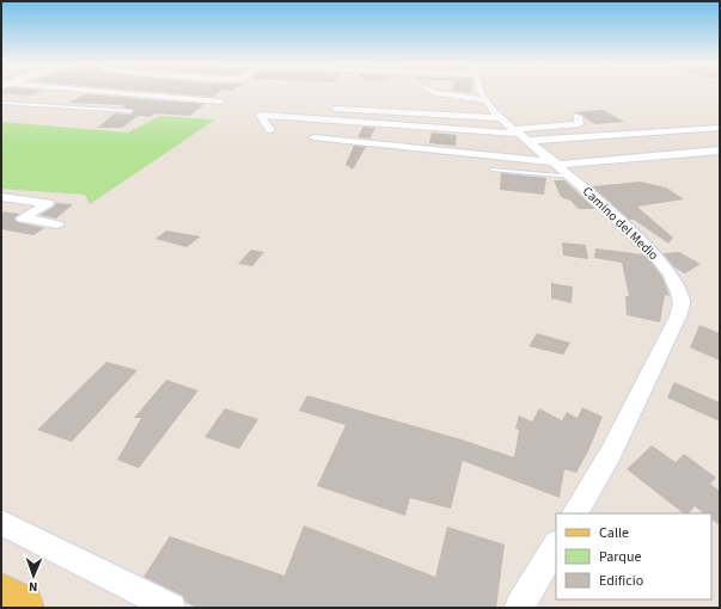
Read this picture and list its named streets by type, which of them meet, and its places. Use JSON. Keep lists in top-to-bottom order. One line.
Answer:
{"streets":{"street":["Camino del Medio"]},"legend":["Calle","Parque","Edificio"],"north":"bottom"}
